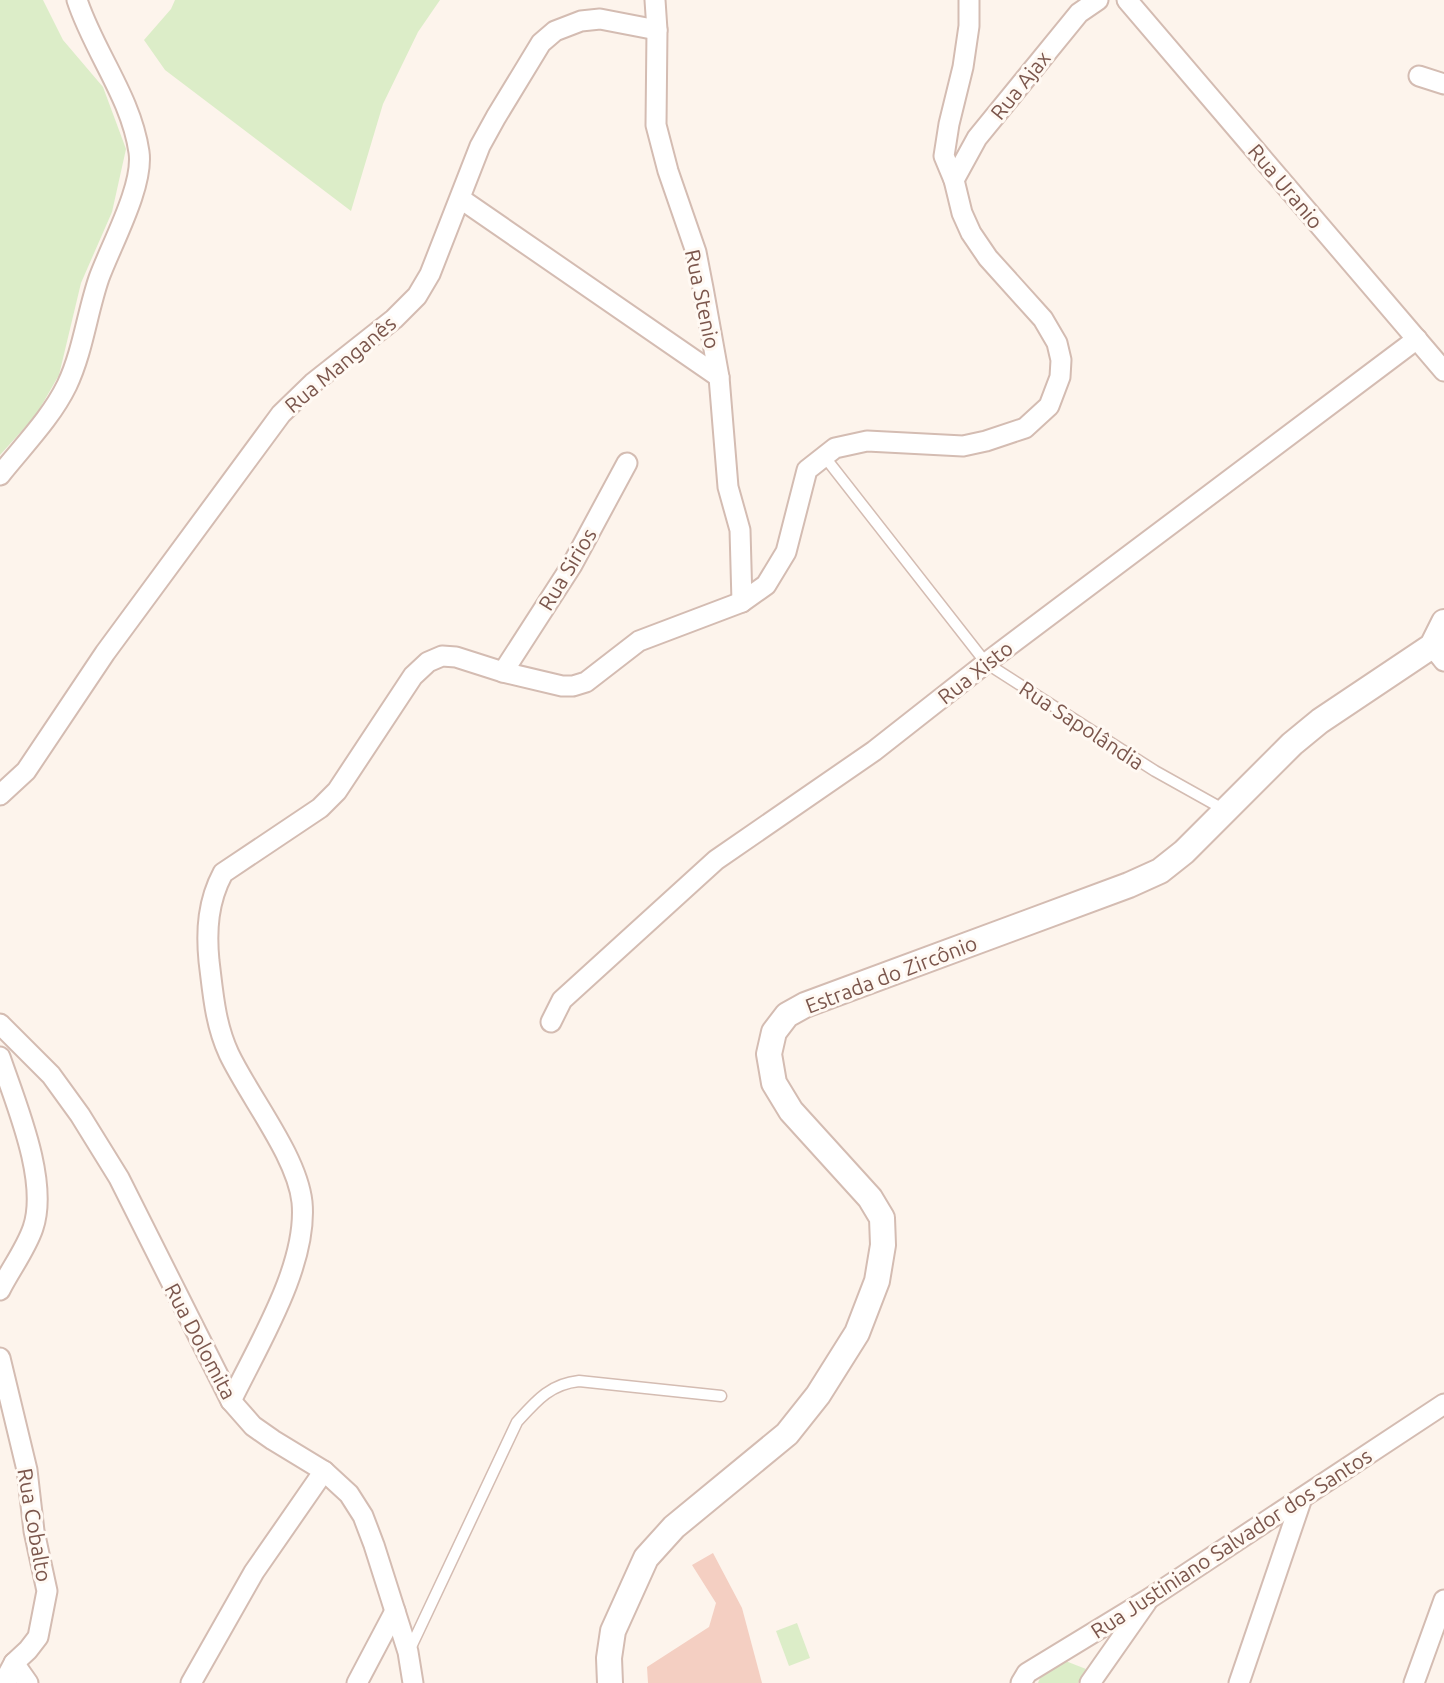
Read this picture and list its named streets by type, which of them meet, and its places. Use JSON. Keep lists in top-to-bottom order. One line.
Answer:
{"streets":{"street":["Rua Ajax","Rua Uranio","Rua Stenio","Rua Manganês","Rua Sirios","Rua Xisto","Estrada do Zircônio","Rua Dolomita","Rua Cobalto","Rua Justiniano Salvador dos Santos"],"lane":["Rua Sapolândia"]},"crossings":[["Rua Uranio","Rua Xisto"],["Rua Stenio","Rua Manganês"],["Rua Xisto","Rua Sapolândia"],["Rua Sapolândia","Estrada do Zircônio"]]}
